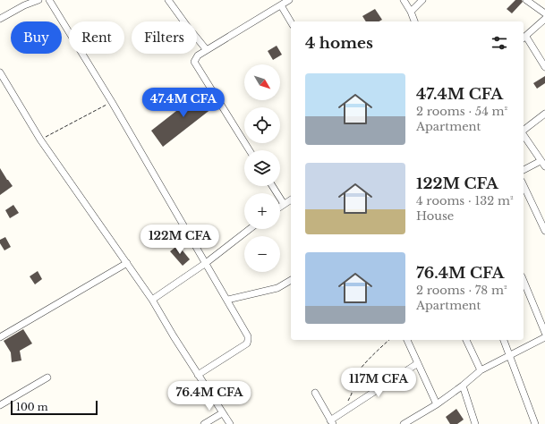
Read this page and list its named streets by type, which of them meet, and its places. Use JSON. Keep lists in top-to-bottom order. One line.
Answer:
{"scale_bar":"100 m","north":"bottom right","page":{"chip":["Buy","Rent","Filters"],"heading":"4 homes","map_buttons":["+","−"],"list":[{"name":"47.4M CFA","note":"2 rooms · 54 m² · Apartment"},{"name":"122M CFA","note":"4 rooms · 132 m² · House"},{"name":"76.4M CFA","note":"2 rooms · 78 m² · Apartment"}],"price":["47.4M CFA","122M CFA","117M CFA","76.4M CFA"],"scale":"100 m"}}
